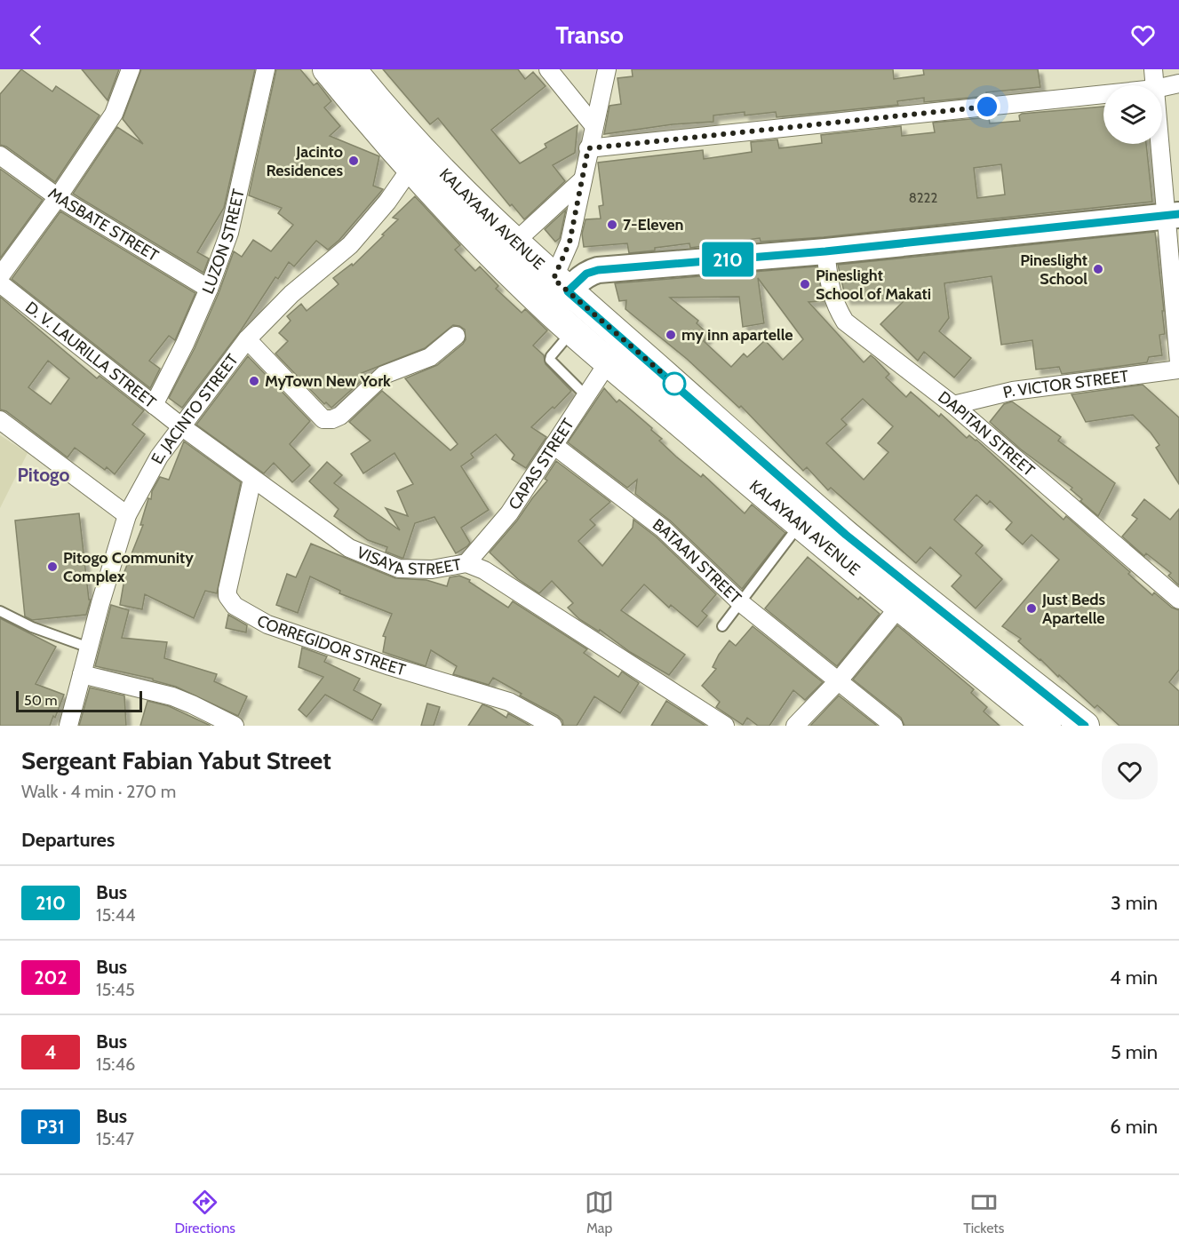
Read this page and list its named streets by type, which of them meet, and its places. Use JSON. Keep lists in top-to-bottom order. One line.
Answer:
{"streets":{"main road":["KALAYAAN AVENUE"],"street":["MASBATE STREET","LUZON STREET","D. V. LAURILLA STREET","P. VICTOR STREET","E. JACINTO STREET","DAPITAN STREET","CAPAS STREET","VISAYA STREET","BATAAN STREET","CORREGIDOR STREET"]},"crossings":[["KALAYAAN AVENUE","E. JACINTO STREET"],["KALAYAAN AVENUE","CAPAS STREET"],["MASBATE STREET","LUZON STREET"],["LUZON STREET","D. V. LAURILLA STREET"],["D. V. LAURILLA STREET","E. JACINTO STREET"],["D. V. LAURILLA STREET","VISAYA STREET"],["P. VICTOR STREET","DAPITAN STREET"],["E. JACINTO STREET","VISAYA STREET"],["CAPAS STREET","VISAYA STREET"],["CAPAS STREET","BATAAN STREET"],["VISAYA STREET","CORREGIDOR STREET"]],"districts":["Pitogo"],"places":["Jacinto Residences","7-Eleven","Pineslight School","Pineslight School of Makati","my inn apartelle","MyTown New York","Pitogo Community Complex","Just Beds Apartelle"],"lines":["bus line 210"],"house_numbers":["8222"],"scale_bar":"50 m","page":{"header":"Transo","on_map":"210","scale":"50 m","heading":[["Sergeant Fabian Yabut Street","Walk · 4 min · 270 m"],"Departures"],"list":[{"mark":"210","name":"Bus","note":"15:44","value":"3 min"},{"mark":"202","name":"Bus","note":"15:45","value":"4 min"},{"mark":"4","name":"Bus","note":"15:46","value":"5 min"},{"mark":"P31","name":"Bus","note":"15:47","value":"6 min"}],"tabs":["Directions","Map","Tickets"]}}
